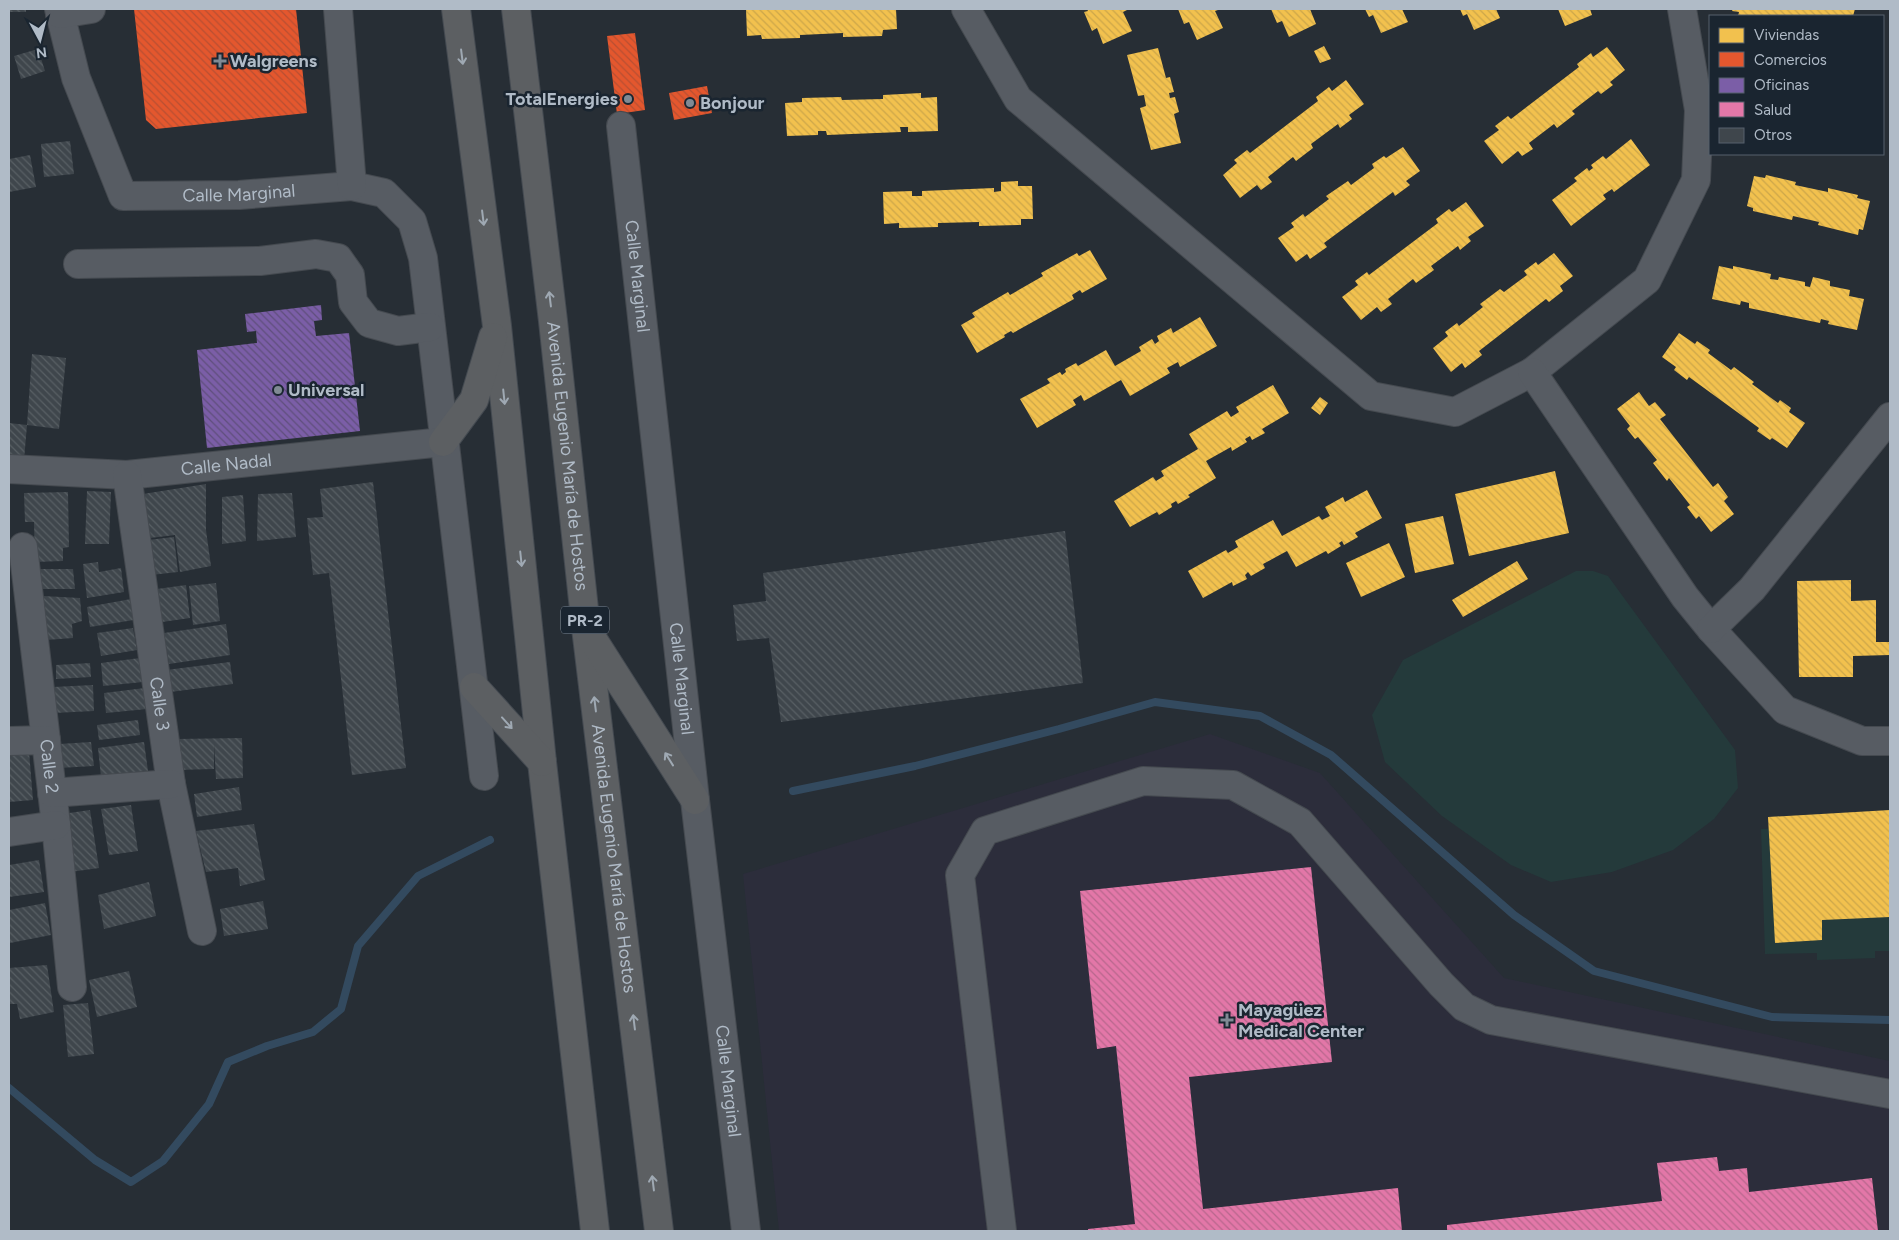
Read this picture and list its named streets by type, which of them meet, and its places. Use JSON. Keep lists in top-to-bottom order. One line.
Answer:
{"streets":{"highway":["Avenida Eugenio María de Hostos","PR-2"],"street":["Calle Marginal","Calle Nadal","Calle 3","Calle 2"]},"crossings":[["Calle Marginal","Calle Nadal"],["Calle Nadal","Calle 3"]],"places":{"health":["Walgreens","Mayagüez Medical Center"],"other":["TotalEnergies","Bonjour","Universal"]},"legend":["Viviendas","Comercios","Oficinas","Salud","Otros"],"north":"bottom"}
